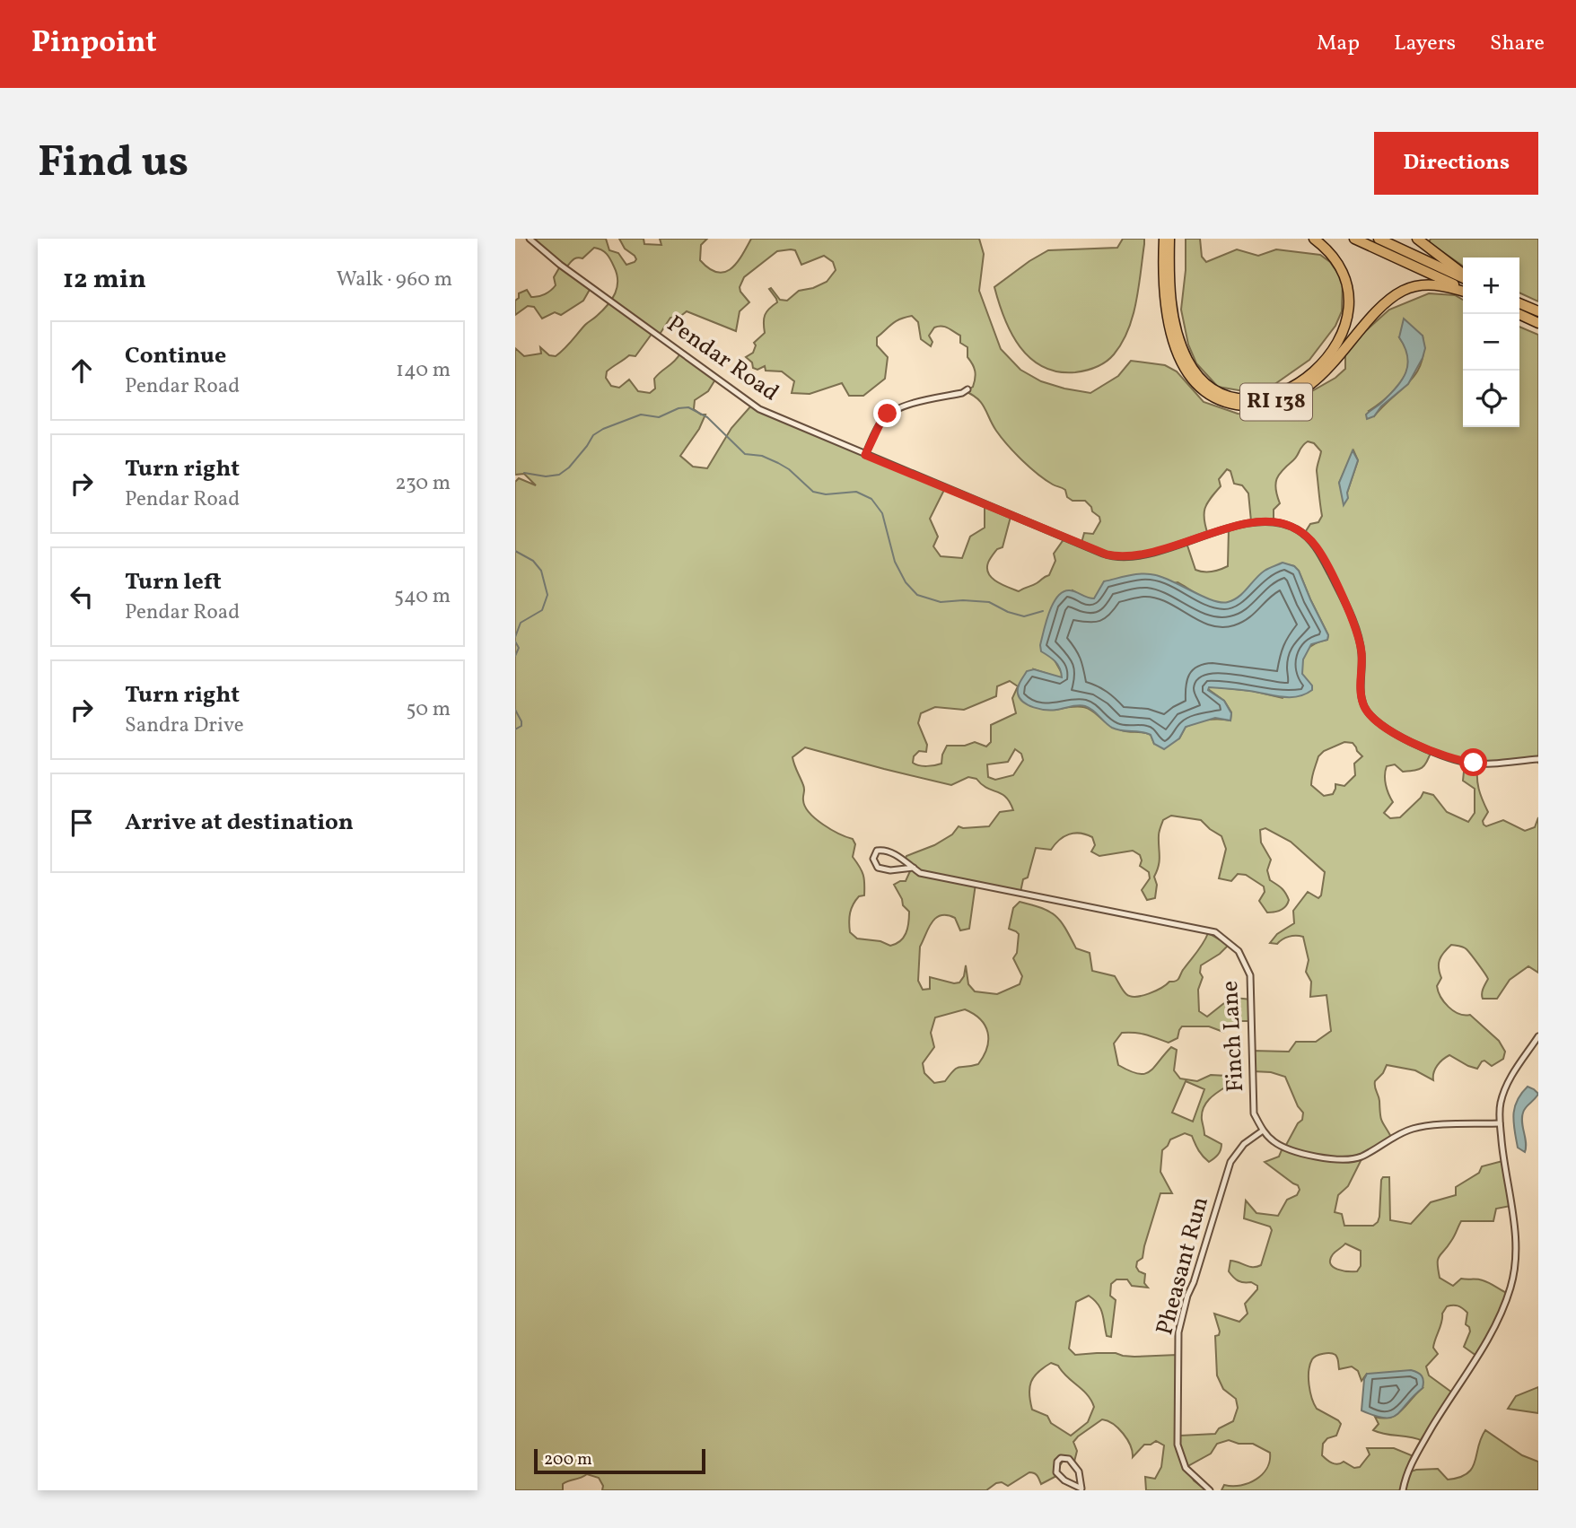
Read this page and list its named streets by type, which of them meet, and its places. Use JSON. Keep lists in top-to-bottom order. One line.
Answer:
{"streets":{"highway":["RI 138"],"street":["Pendar Road","Finch Lane","Pheasant Run"]},"crossings":[["Finch Lane","Pheasant Run"]],"scale_bar":"200 m","page":{"header":"Pinpoint","nav":["Map","Layers","Share"],"buttons":"Directions","title":"Find us","heading":["12 min","Walk · 960 m"],"map_buttons":["+","−"],"list":[["Continue","Pendar Road","140 m"],["Turn right","Pendar Road","230 m"],["Turn left","Pendar Road","540 m"],["Turn right","Sandra Drive","50 m"],"Arrive at destination"],"scale":"200 m"}}
